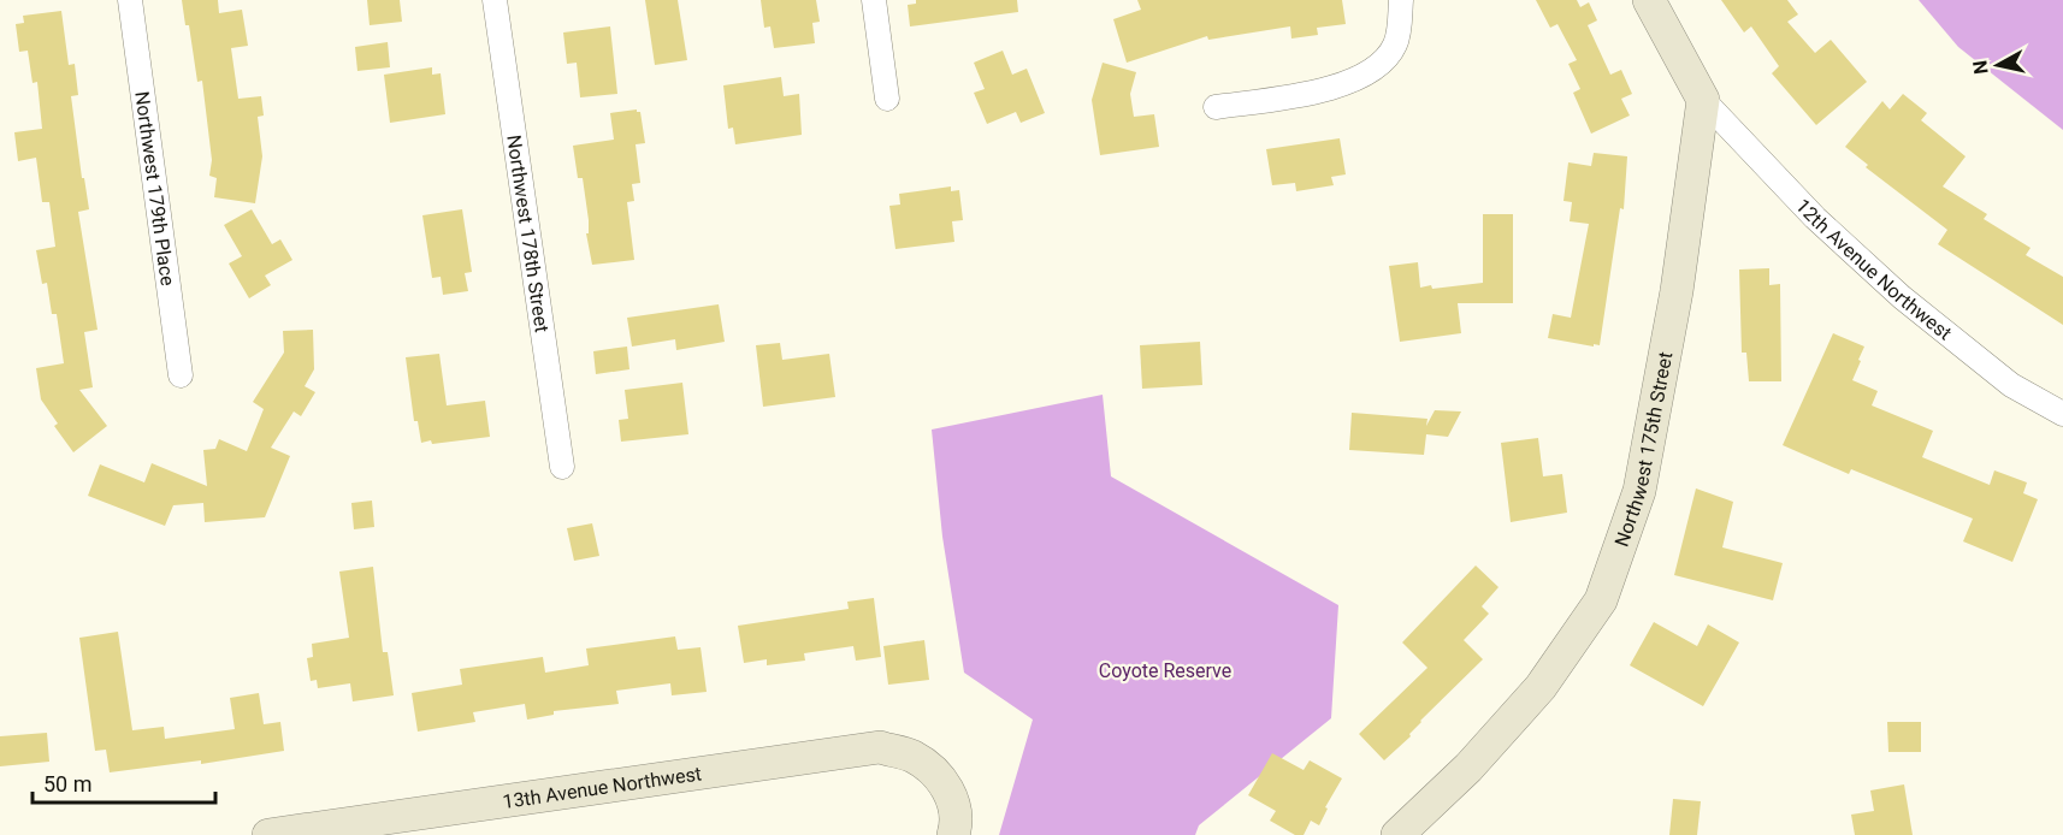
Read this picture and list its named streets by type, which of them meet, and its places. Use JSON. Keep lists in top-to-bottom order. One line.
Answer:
{"streets":{"street":["Northwest 179th Place","Northwest 178th Street","12th Avenue Northwest","Northwest 175th Street","13th Avenue Northwest"]},"crossings":[["12th Avenue Northwest","Northwest 175th Street"]],"parks":["Coyote Reserve"],"scale_bar":"50 m","north":"left"}
